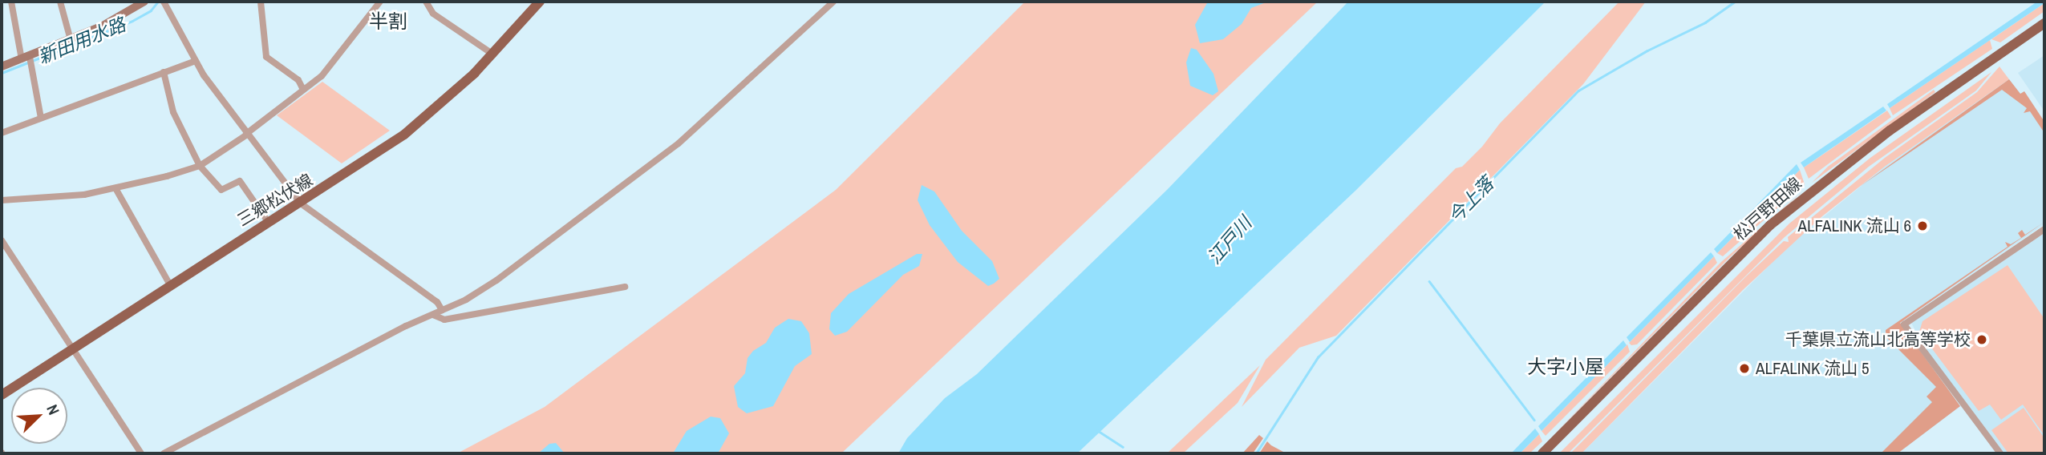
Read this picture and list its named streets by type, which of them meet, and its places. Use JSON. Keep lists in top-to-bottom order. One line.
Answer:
{"streets":{"main road":["三郷松伏線","松戸野田線"]},"districts":["半割","大字小屋"],"water":["新田用水路","今上落","江戸川"],"places":["ALFALINK 流山 6","千葉県立流山北高等学校","ALFALINK 流山 5"],"north":"top right"}
